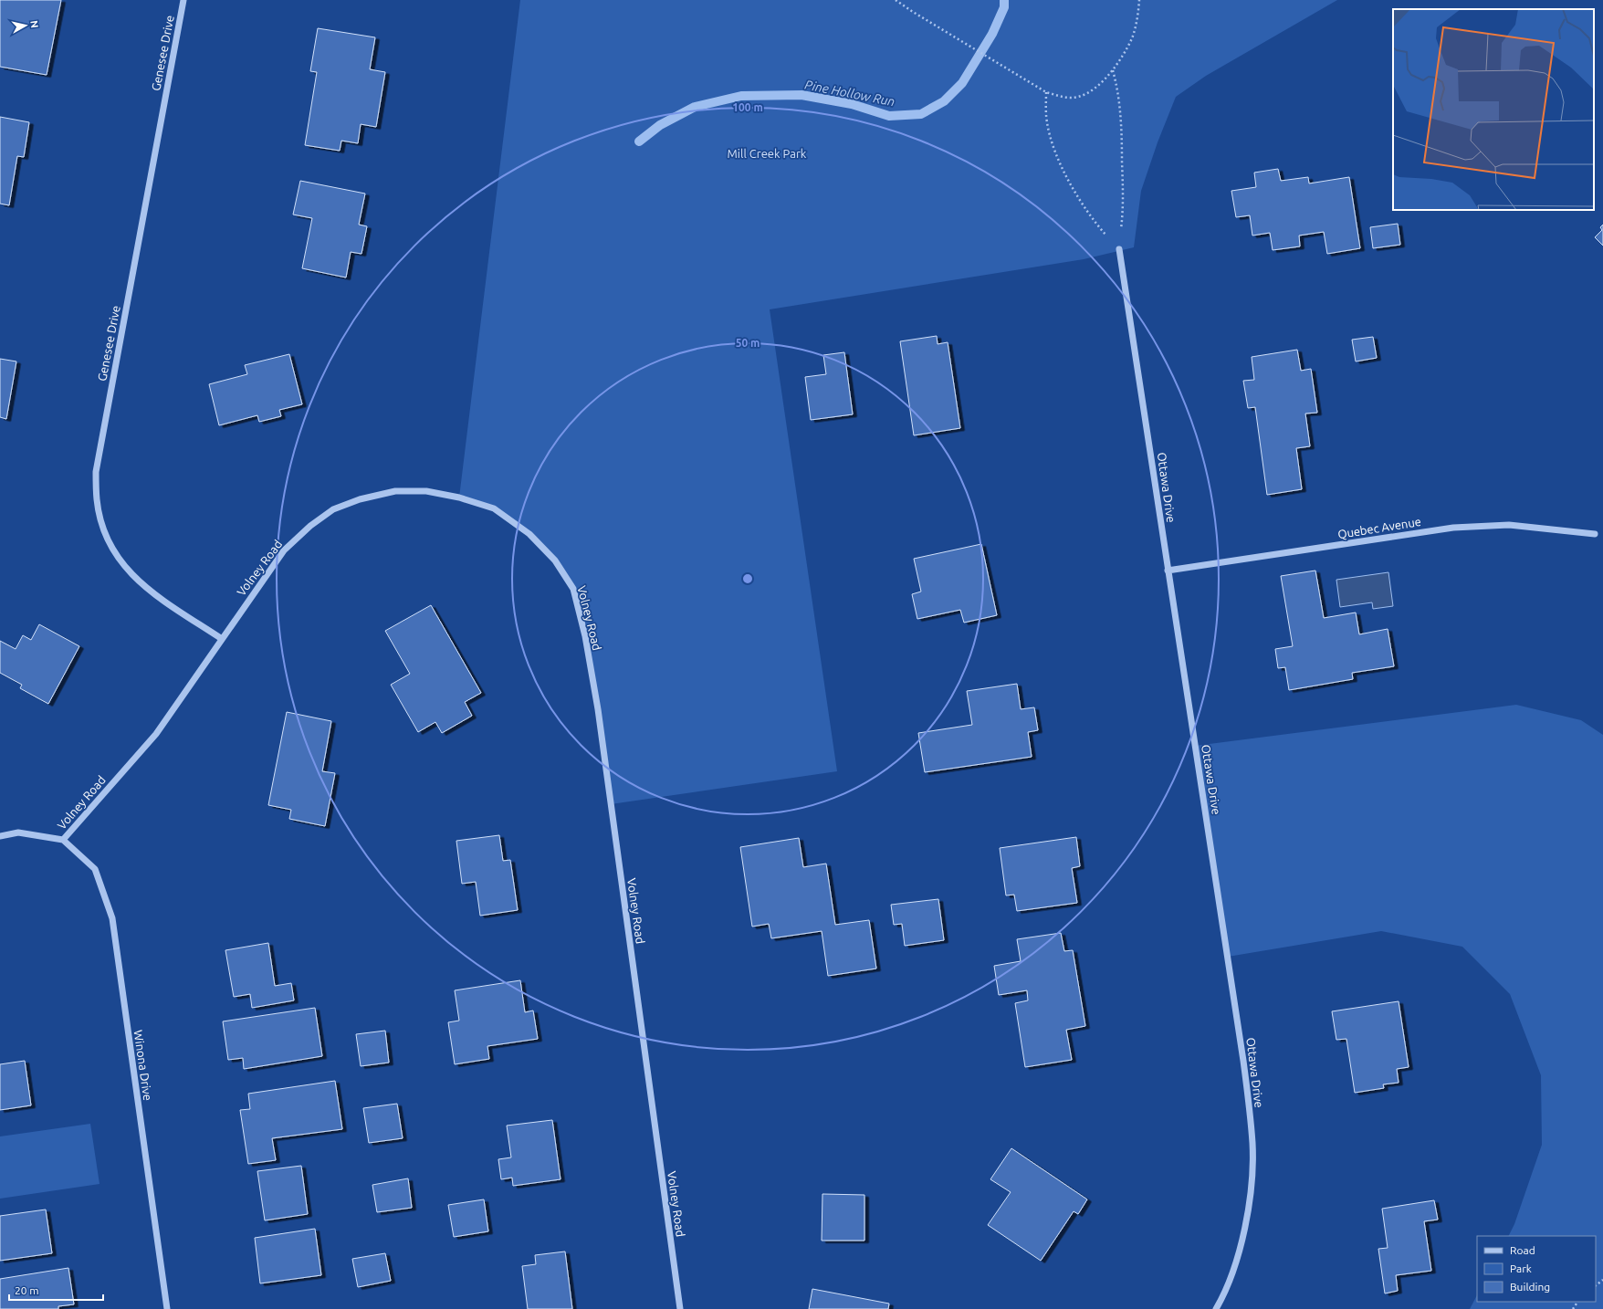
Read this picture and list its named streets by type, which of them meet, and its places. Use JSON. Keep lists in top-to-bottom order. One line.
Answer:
{"streets":{"street":["Genesee Drive","Ottawa Drive","Quebec Avenue","Volney Road","Winona Drive"]},"crossings":[["Genesee Drive","Volney Road"],["Ottawa Drive","Quebec Avenue"],["Volney Road","Winona Drive"]],"water":["Pine Hollow Run"],"parks":["Mill Creek Park"],"legend":["Road","Park","Building"],"scale_bar":"20 m","north":"right","rings":["100 m","50 m"]}
